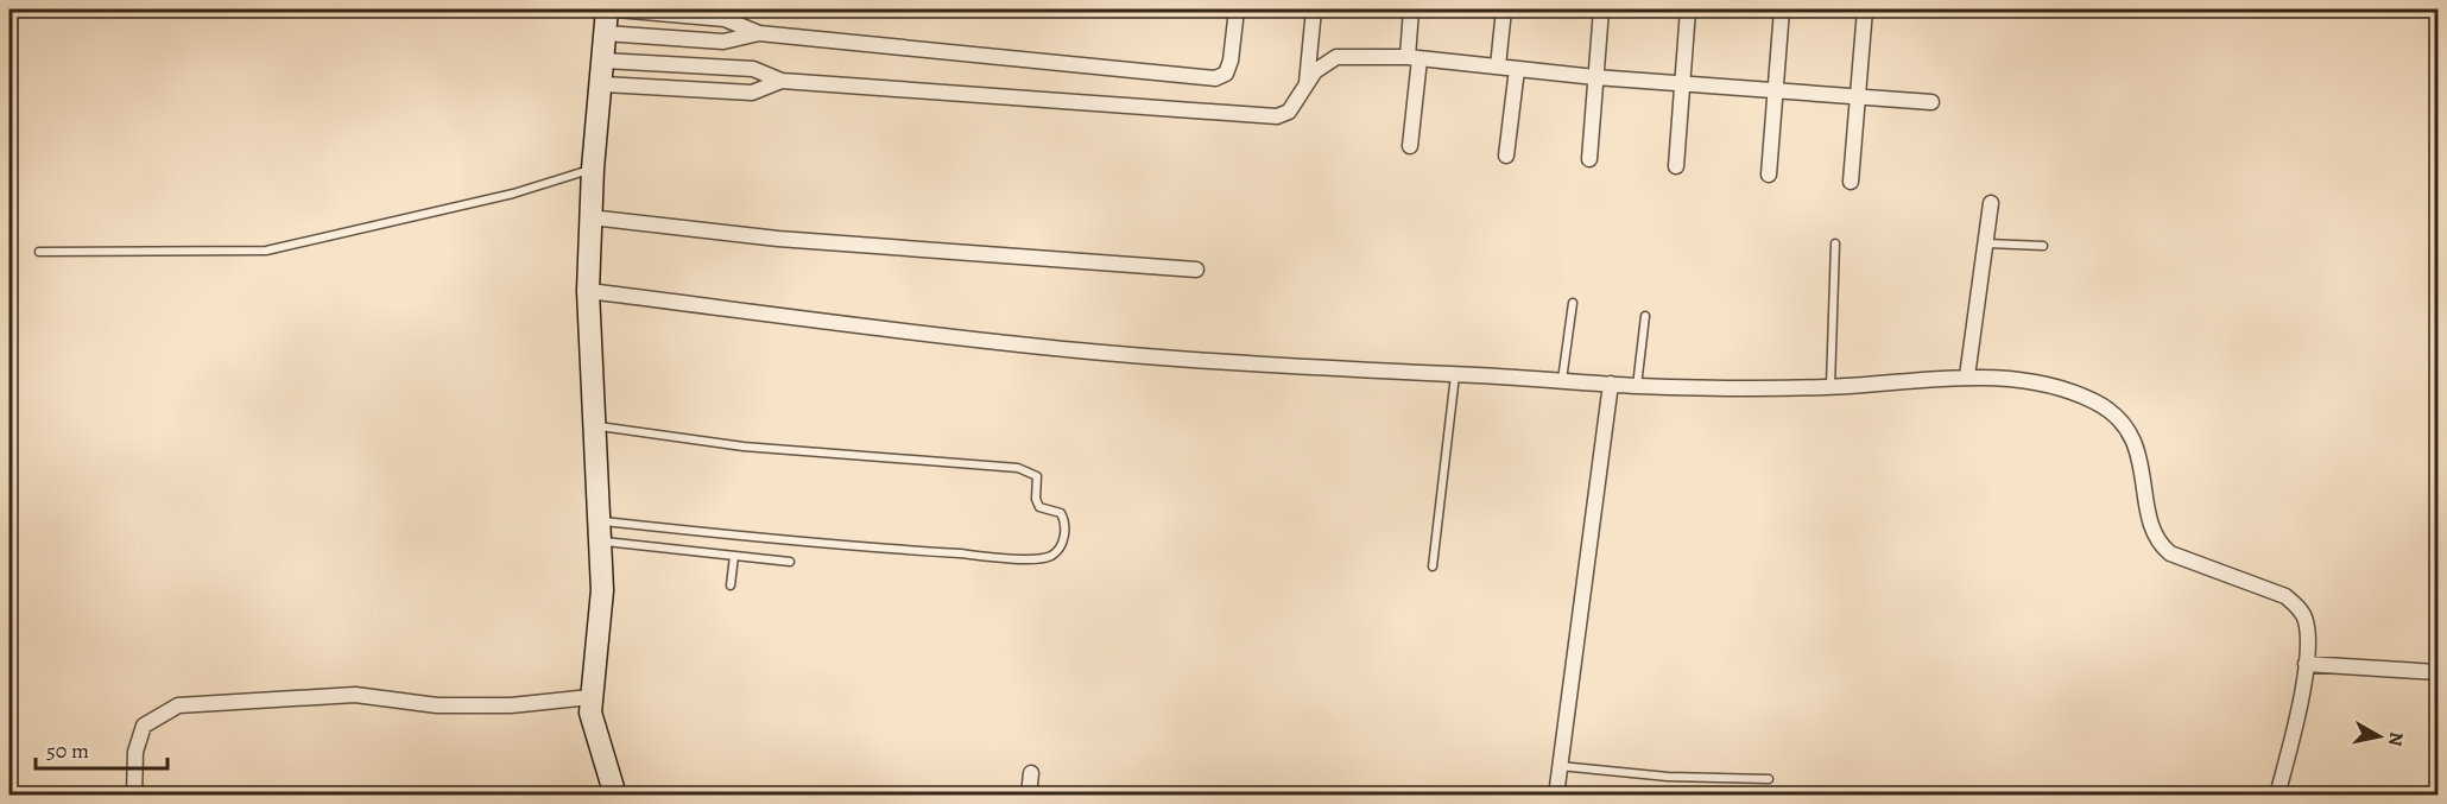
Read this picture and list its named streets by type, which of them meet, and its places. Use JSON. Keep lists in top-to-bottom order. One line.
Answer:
{"scale_bar":"50 m","north":"right"}
